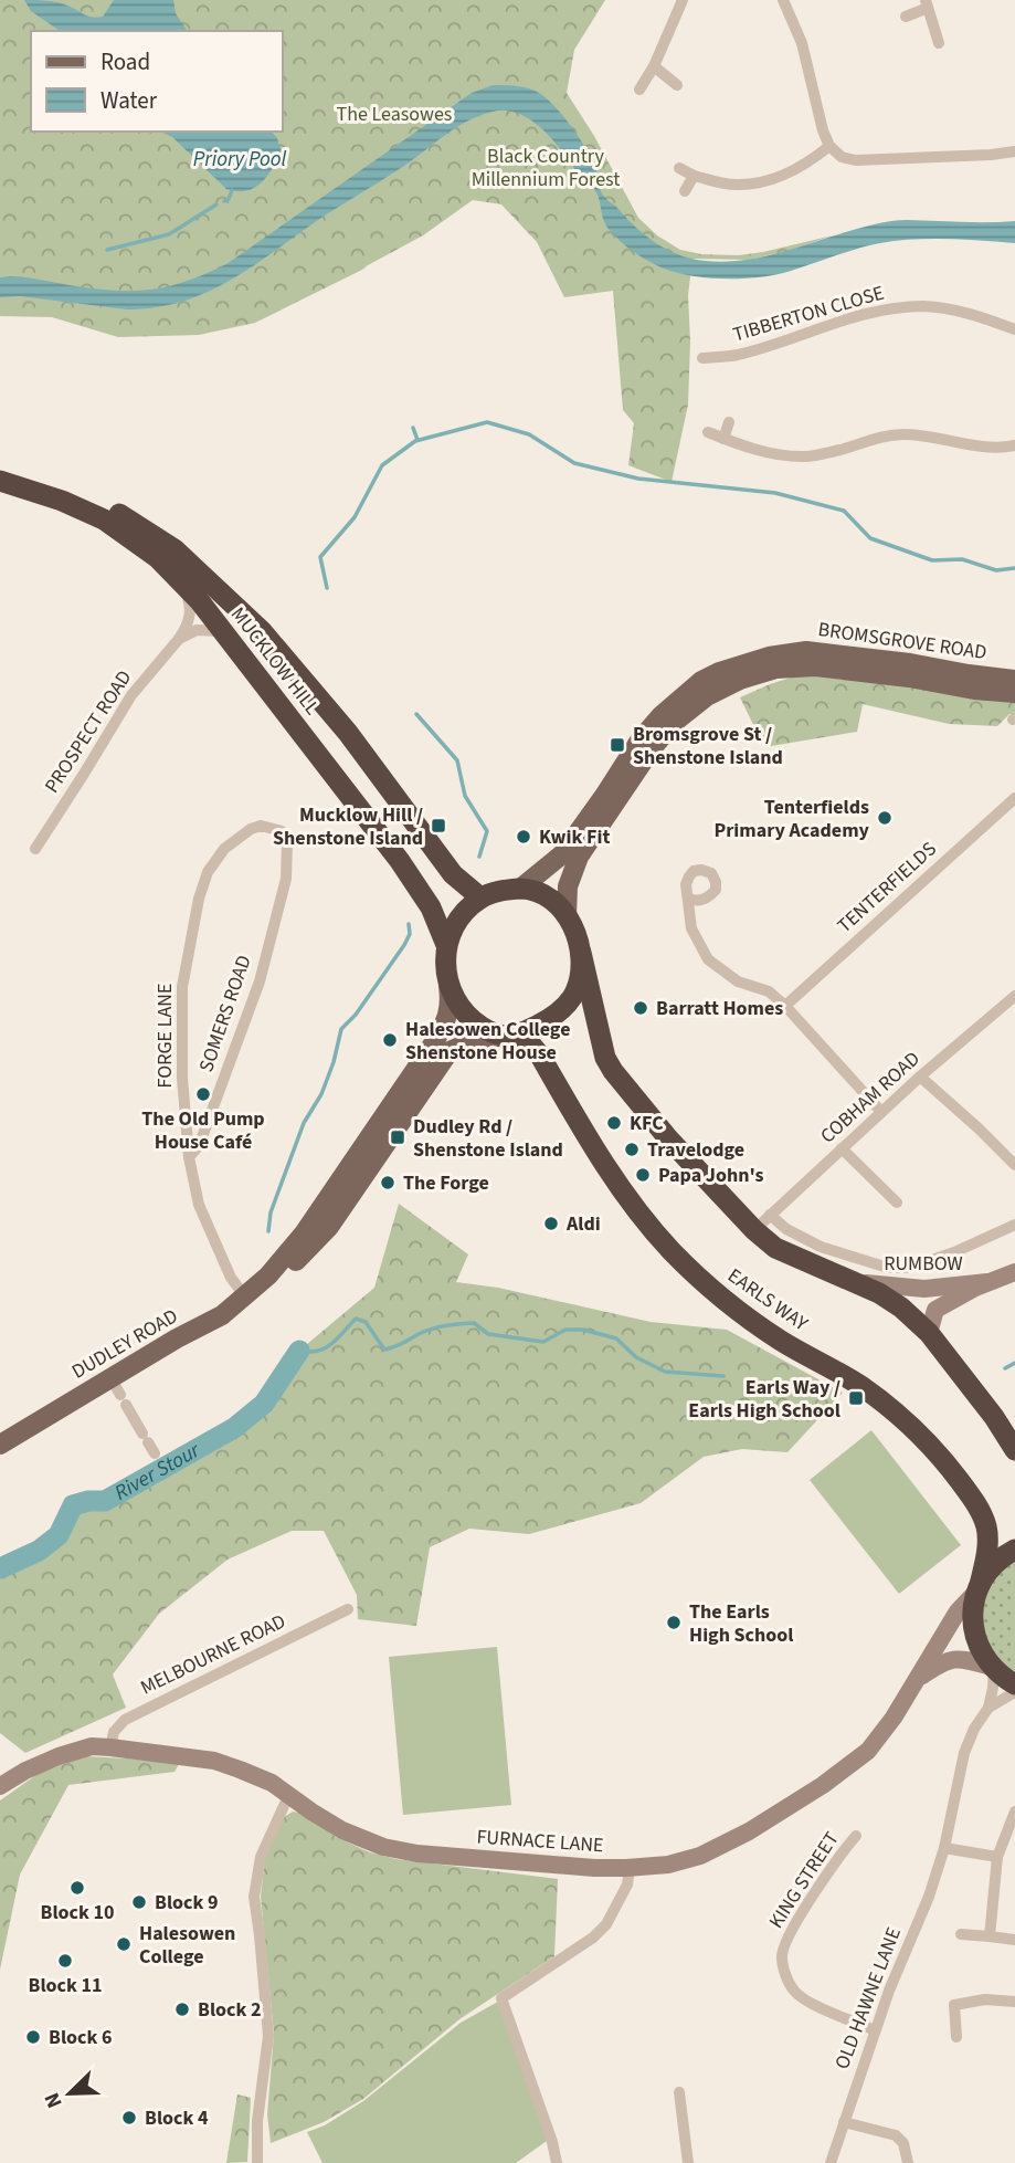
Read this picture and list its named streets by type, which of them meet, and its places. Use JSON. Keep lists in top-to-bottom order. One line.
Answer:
{"streets":{"highway":["MUCKLOW HILL","EARLS WAY"],"main road":["BROMSGROVE ROAD","DUDLEY ROAD"],"street":["TIBBERTON CLOSE","PROSPECT ROAD","TENTERFIELDS","SOMERS ROAD","FORGE LANE","COBHAM ROAD","RUMBOW","MELBOURNE ROAD","FURNACE LANE","KING STREET","OLD HAWNE LANE"]},"crossings":[["MUCKLOW HILL","PROSPECT ROAD"],["MUCKLOW HILL","EARLS WAY"],["SOMERS ROAD","FORGE LANE"],["FORGE LANE","DUDLEY ROAD"],["EARLS WAY","FURNACE LANE"],["MELBOURNE ROAD","FURNACE LANE"],["KING STREET","OLD HAWNE LANE"]],"water":["Priory Pool","River Stour"],"parks":["The Leasowes","Black Country Millennium Forest"],"places":{"transit":["Bromsgrove St / Shenstone Island","Mucklow Hill / Shenstone Island","Dudley Rd / Shenstone Island","Earls Way / Earls High School"],"other":["Tenterfields Primary Academy","Kwik Fit","Barratt Homes","Halesowen College Shenstone House","The Old Pump House Café","KFC","Travelodge","Papa John's","The Forge","Aldi","The Earls High School","Block 10","Block 9","Halesowen College","Block 11","Block 2","Block 6","Block 4"]},"legend":["Road","Water"],"north":"bottom left"}
